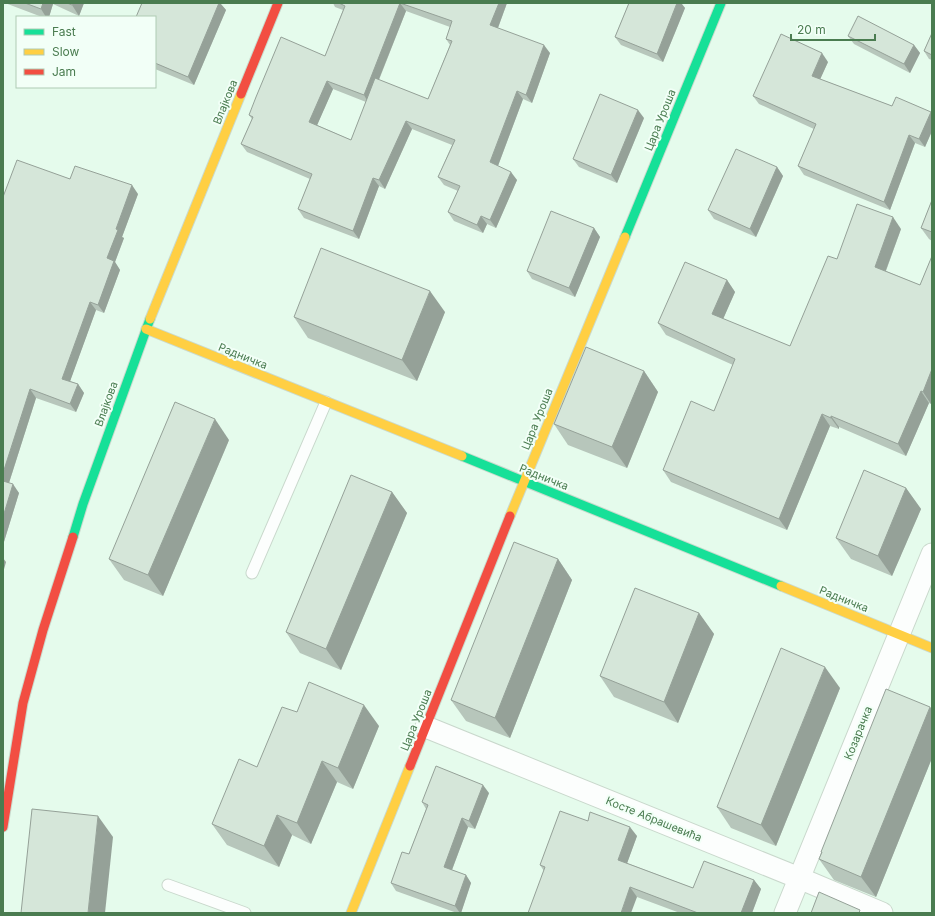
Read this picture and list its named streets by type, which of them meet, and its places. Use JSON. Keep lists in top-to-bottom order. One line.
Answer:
{"streets":{"main road":["Влајкова","Цара Уроша","Радничка"],"street":["Козарачка","Косте Абрашевића"]},"crossings":[["Влајкова","Радничка"],["Цара Уроша","Радничка"],["Цара Уроша","Косте Абрашевића"],["Радничка","Козарачка"],["Козарачка","Косте Абрашевића"]],"legend":["Fast","Slow","Jam"],"scale_bar":"20 m"}
